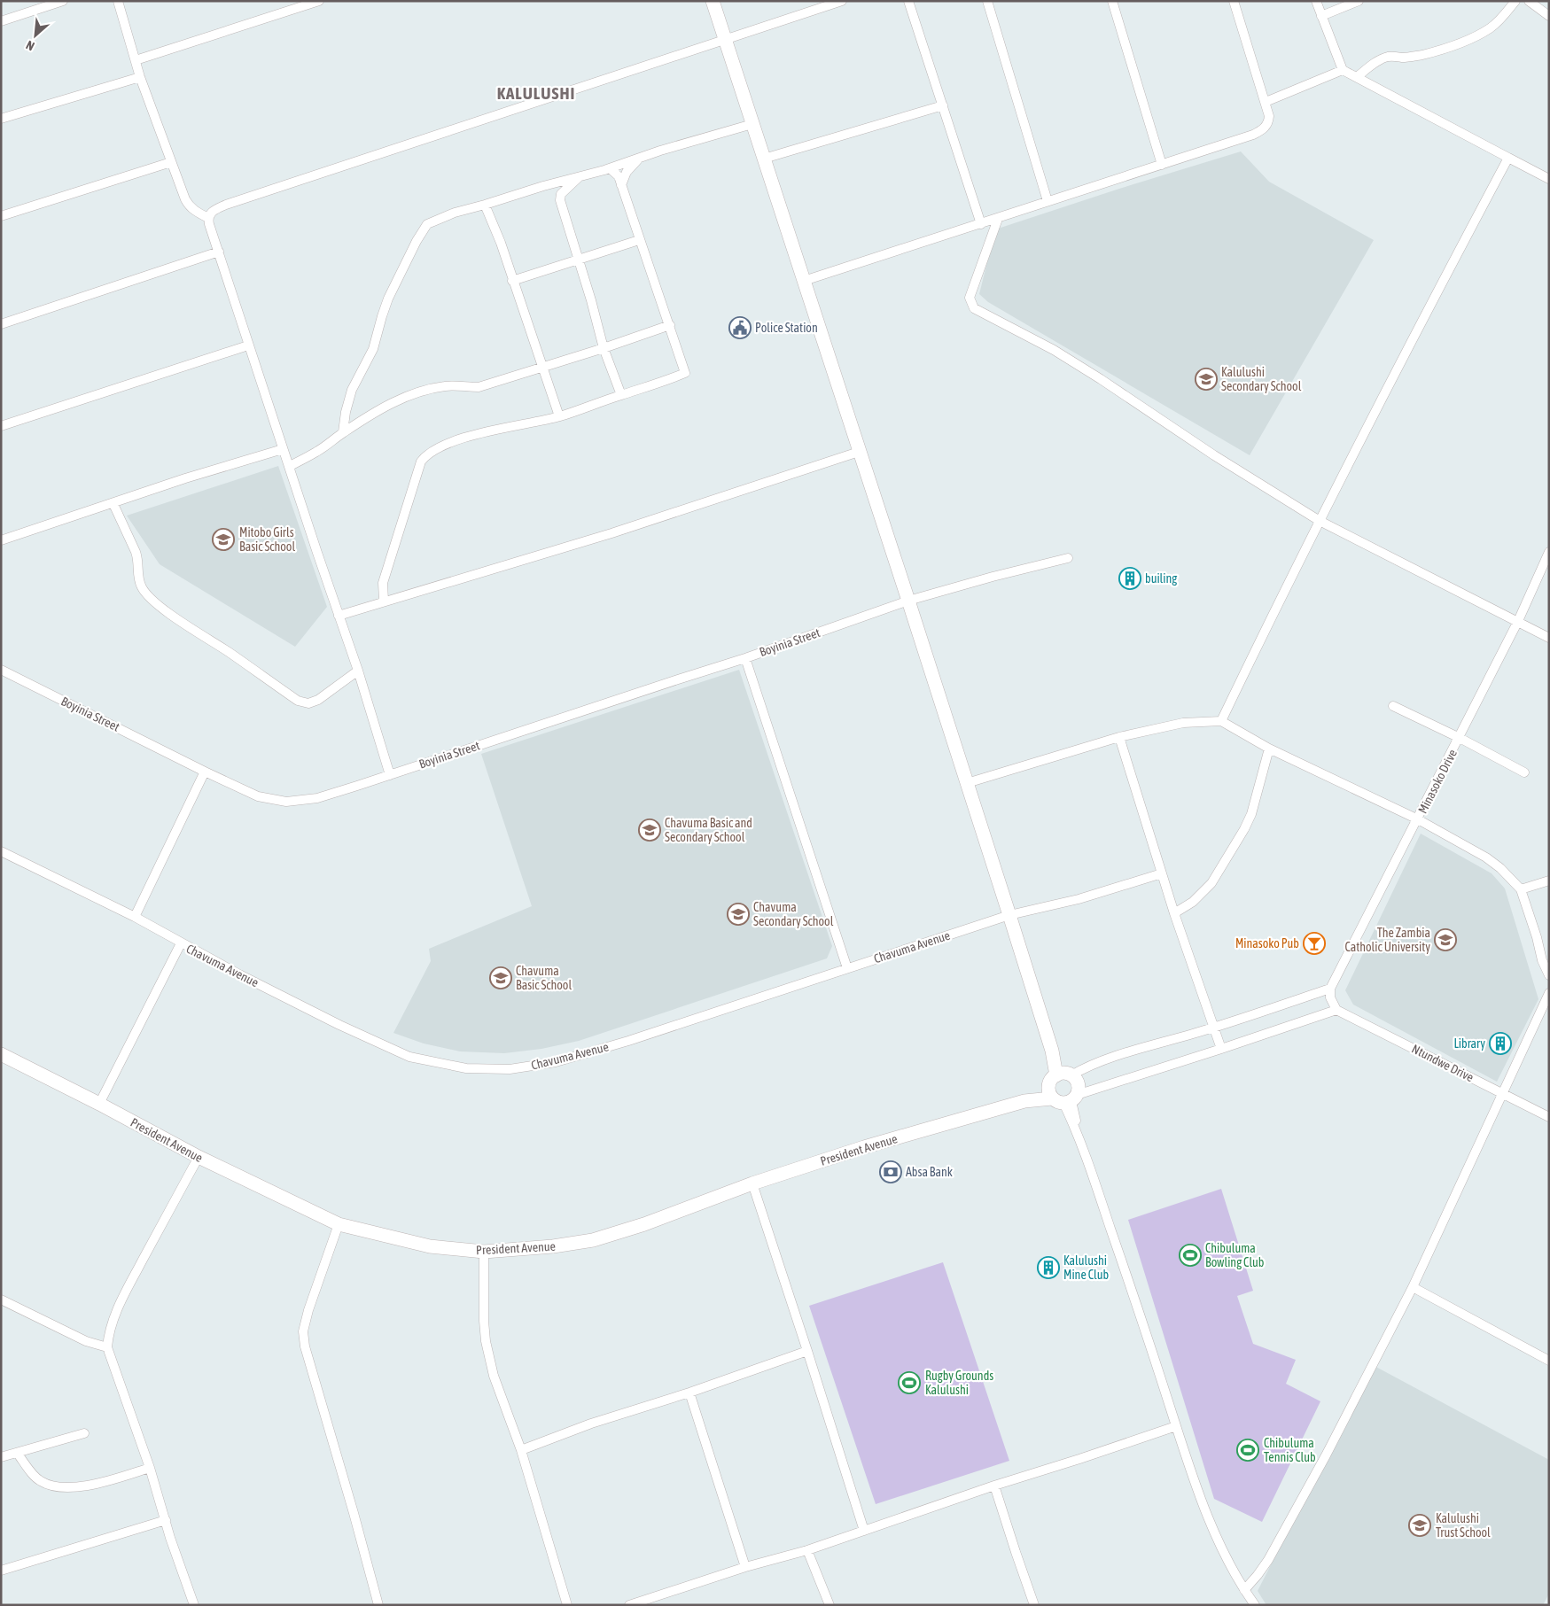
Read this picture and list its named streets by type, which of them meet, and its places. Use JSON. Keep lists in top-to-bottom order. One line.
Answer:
{"streets":{"street":["Boyinia Street","Minasoko Drive","Chavuma Avenue","Ntundwe Drive","President Avenue"]},"districts":["KALULUSHI"],"places":{"public building":["Police Station"],"school or university":["Kalulushi Secondary School","Mitobo Girls Basic School","Chavuma Basic and Secondary School","Chavuma Secondary School","The Zambia Catholic University","Chavuma Basic School","Kalulushi Trust School"],"building":["builing","Library","Kalulushi Mine Club"],"bar":["Minasoko Pub"],"bank":["Absa Bank"],"sports":["Chibuluma Bowling Club","Rugby Grounds Kalulushi","Chibuluma Tennis Club"]},"north":"bottom left"}
